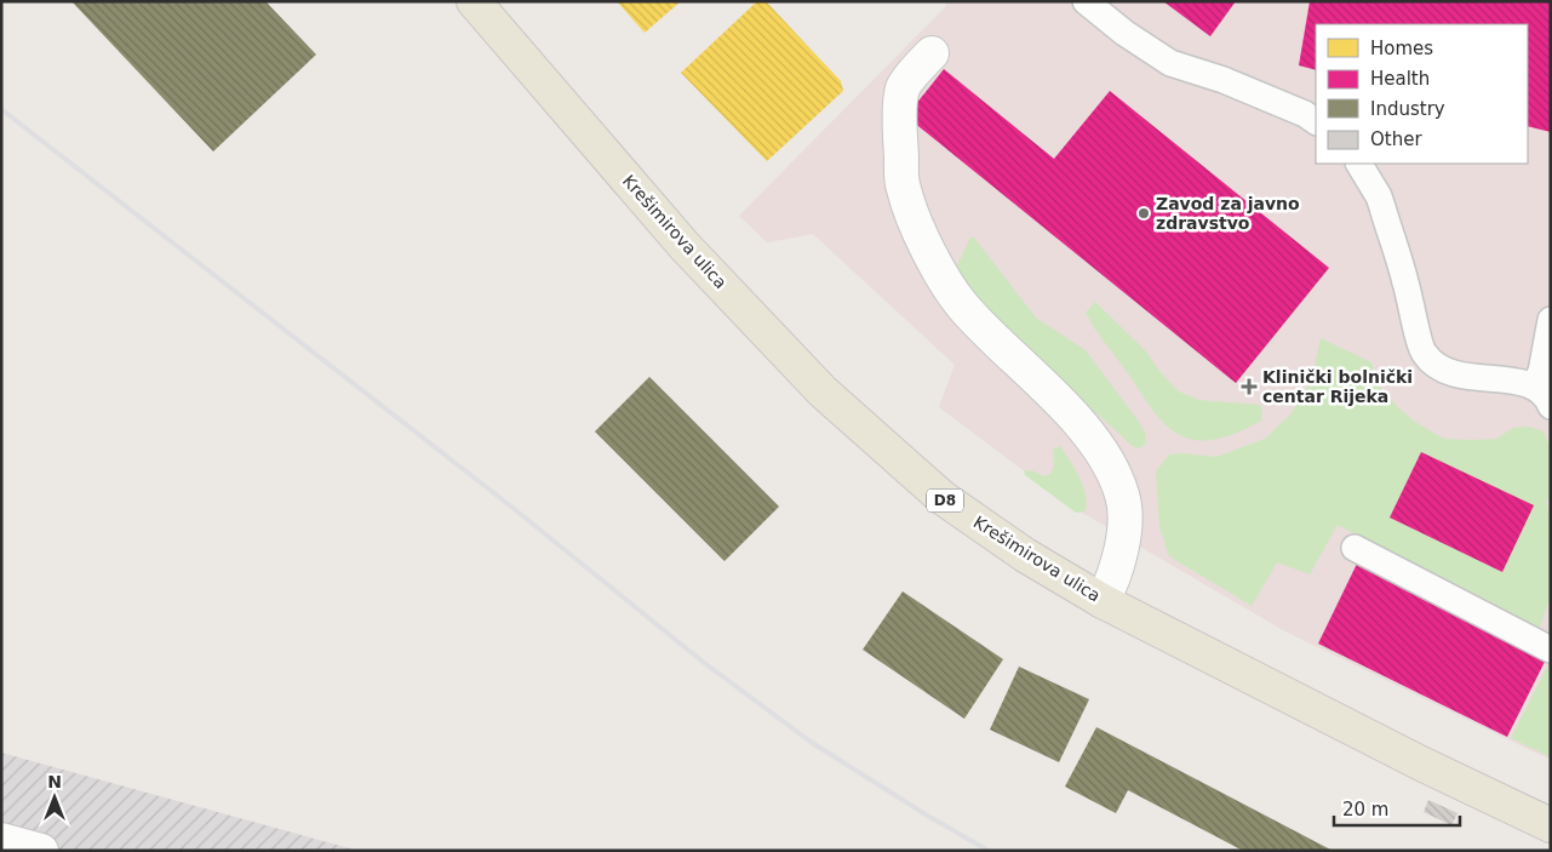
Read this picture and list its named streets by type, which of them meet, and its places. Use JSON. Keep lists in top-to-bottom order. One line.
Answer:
{"streets":{"main road":["Krešimirova ulica","D8"]},"places":{"other":["Zavod za javno zdravstvo"],"health":["Klinički bolnički centar Rijeka"]},"legend":["Homes","Health","Industry","Other"],"scale_bar":"20 m","north":"top"}
